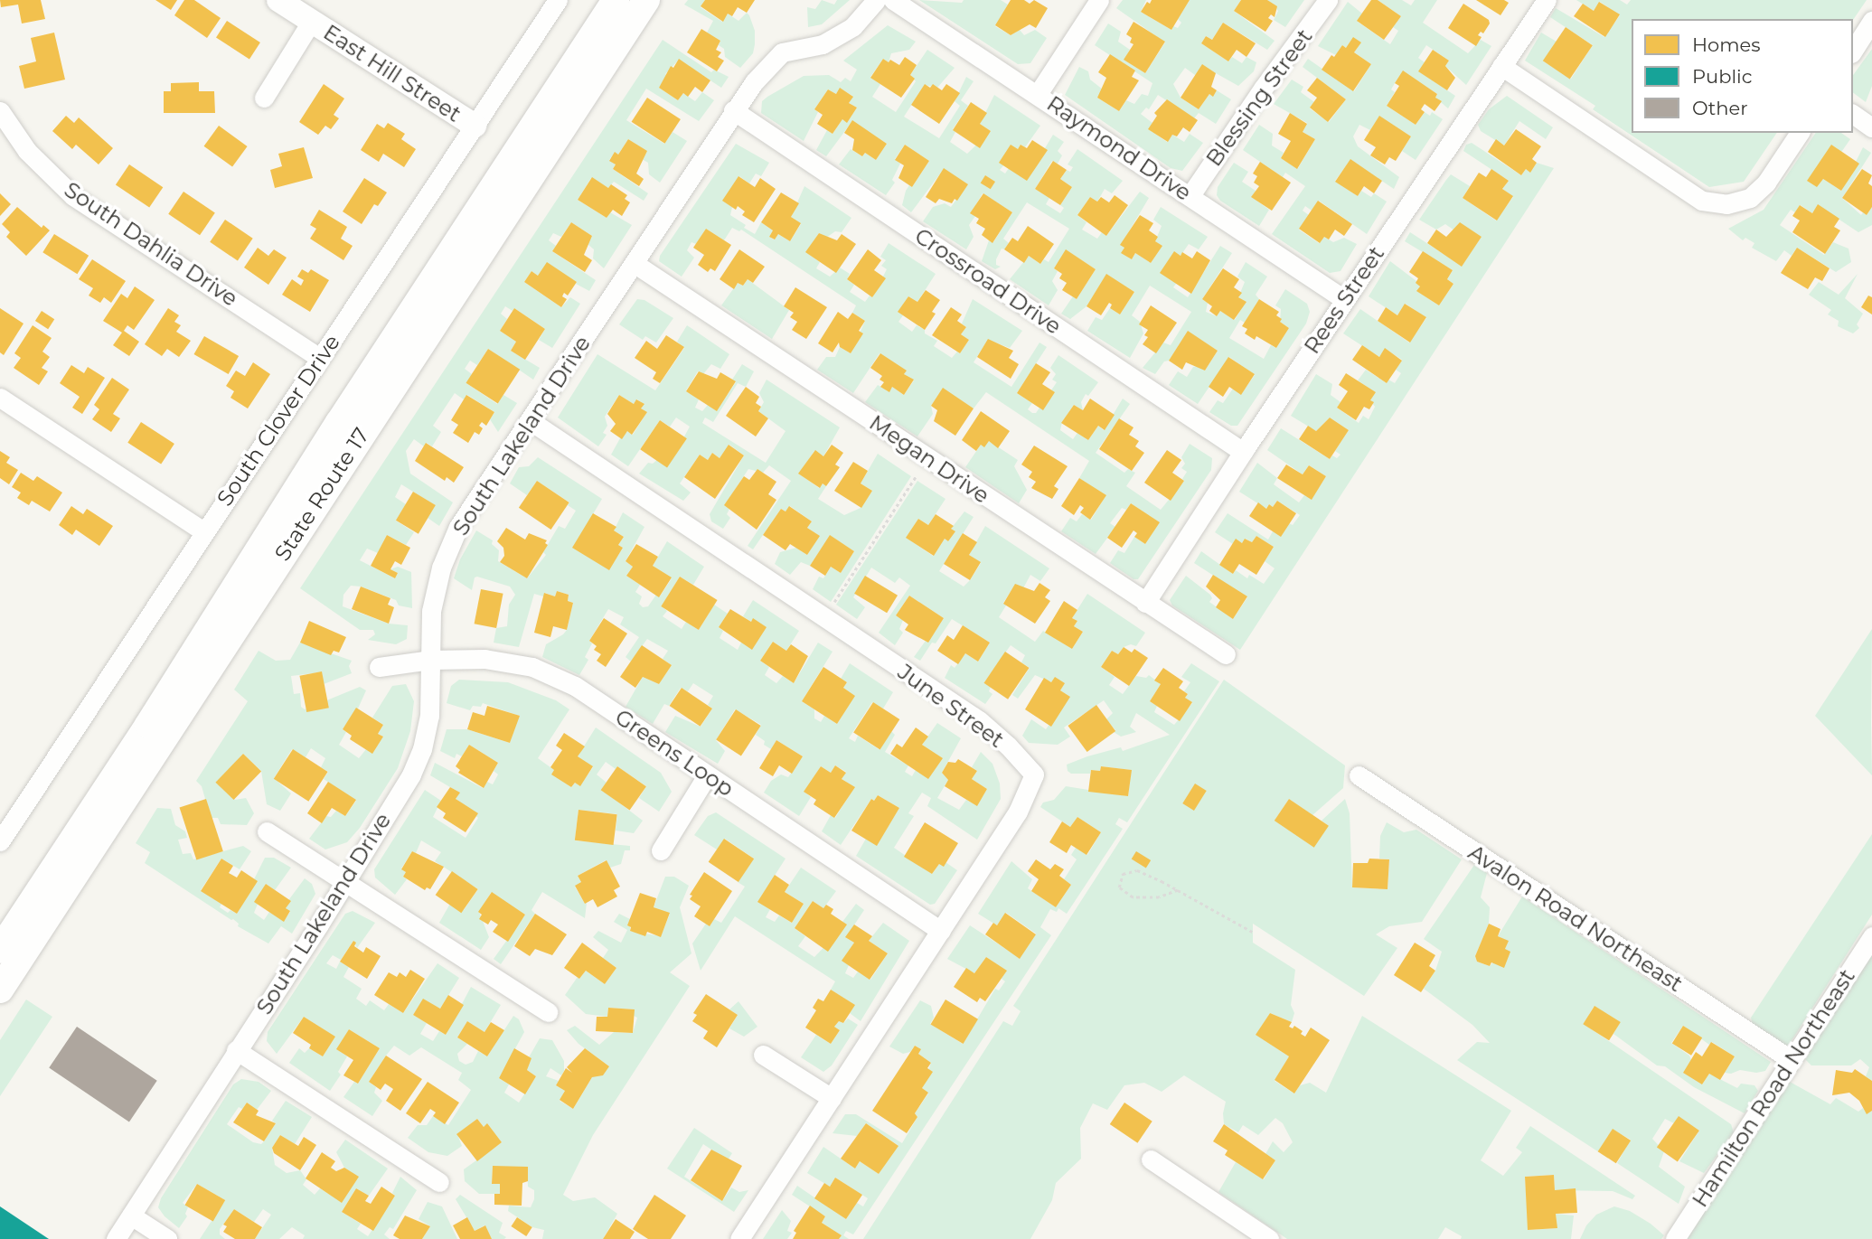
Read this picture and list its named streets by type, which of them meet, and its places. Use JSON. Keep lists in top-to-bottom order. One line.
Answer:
{"streets":{"highway":["State Route 17"],"main road":["East Hill Street"],"street":["Blessing Street","Raymond Drive","South Dahlia Drive","Crossroad Drive","Rees Street","South Clover Drive","South Lakeland Drive","Megan Drive","June Street","Greens Loop","Avalon Road Northeast","Hamilton Road Northeast"]},"crossings":[["East Hill Street","South Clover Drive"],["Blessing Street","Raymond Drive"],["Raymond Drive","Rees Street"],["South Dahlia Drive","South Clover Drive"],["Crossroad Drive","Rees Street"],["Crossroad Drive","South Lakeland Drive"],["Rees Street","Megan Drive"],["South Lakeland Drive","Megan Drive"],["South Lakeland Drive","June Street"],["South Lakeland Drive","Greens Loop"],["June Street","Greens Loop"],["Avalon Road Northeast","Hamilton Road Northeast"]],"legend":["Homes","Public","Other"]}
